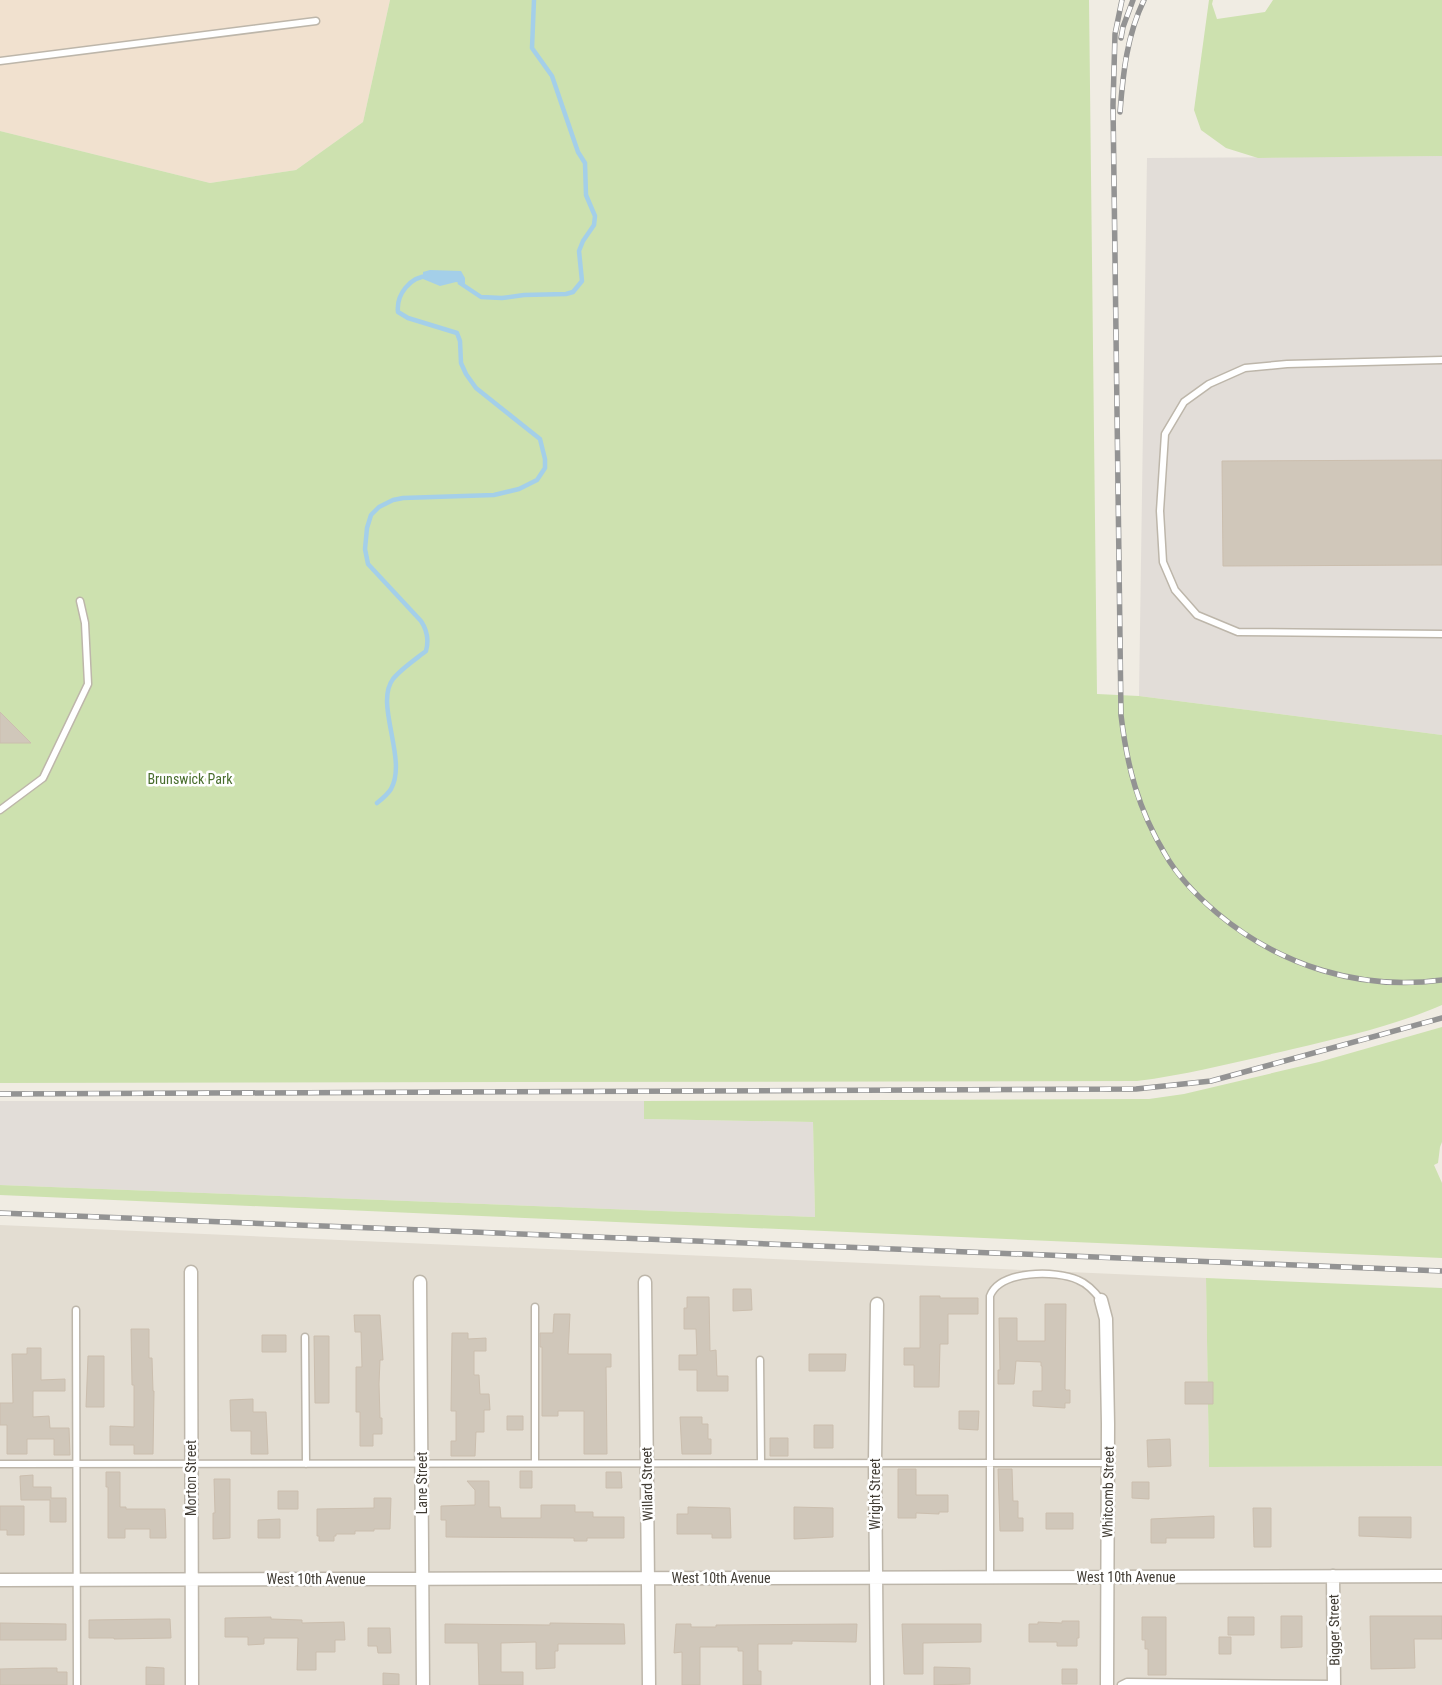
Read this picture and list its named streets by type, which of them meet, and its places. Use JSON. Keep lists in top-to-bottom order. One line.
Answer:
{"streets":{"street":["Morton Street","Lane Street","Willard Street","Whitcomb Street","Wright Street","West 10th Avenue","Bigger Street"]},"crossings":[["Morton Street","West 10th Avenue"],["Lane Street","West 10th Avenue"],["Willard Street","West 10th Avenue"],["Whitcomb Street","West 10th Avenue"],["Wright Street","West 10th Avenue"],["West 10th Avenue","Bigger Street"]],"parks":["Brunswick Park"]}
